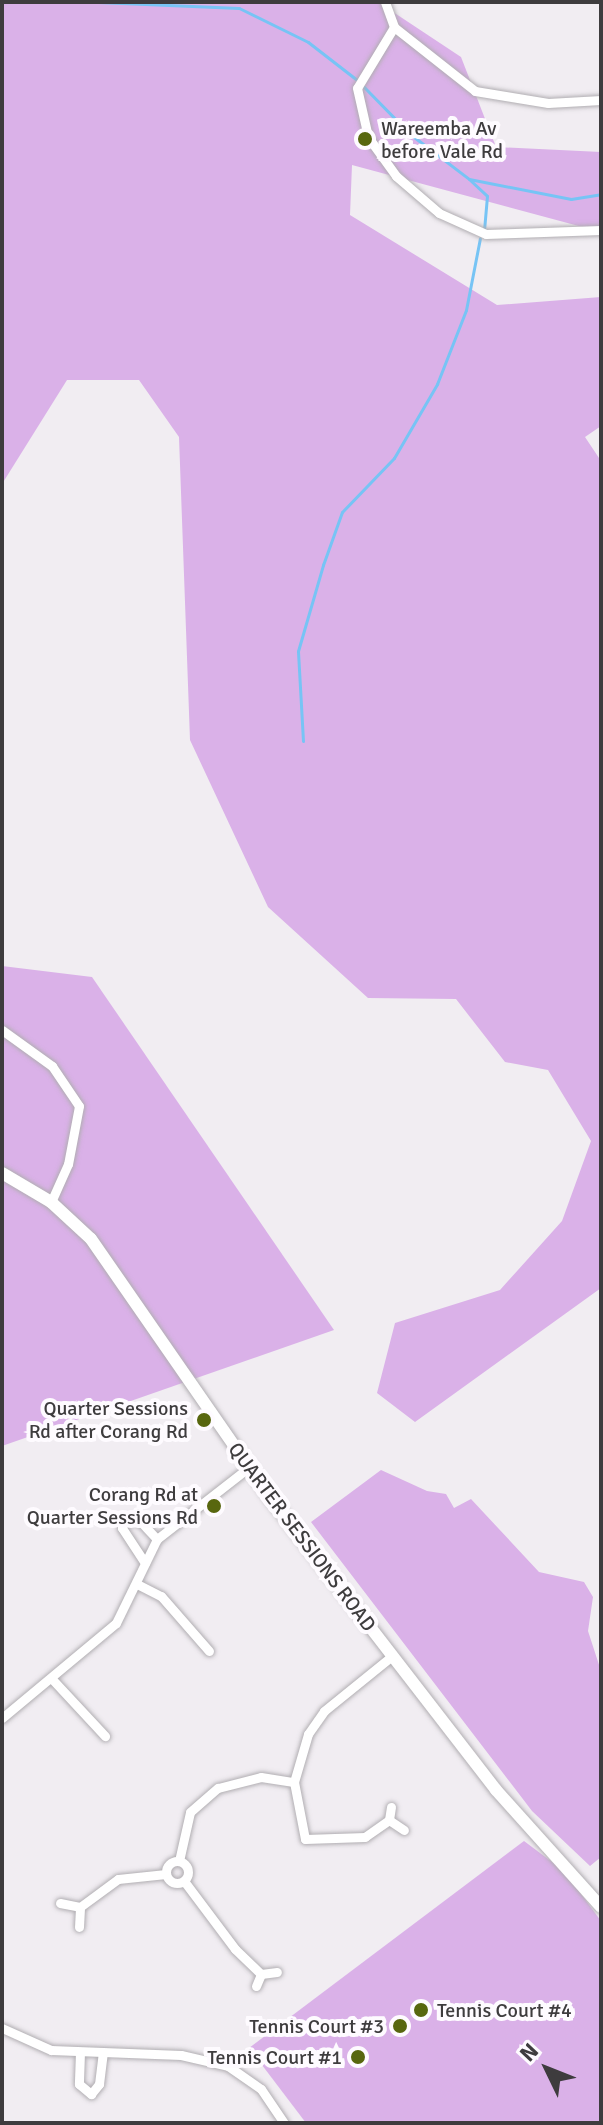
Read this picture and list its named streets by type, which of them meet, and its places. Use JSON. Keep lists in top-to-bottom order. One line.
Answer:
{"streets":{"main road":["QUARTER SESSIONS ROAD"]},"places":["Wareemba Av before Vale Rd","Quarter Sessions Rd after Corang Rd","Corang Rd at Quarter Sessions Rd","Tennis Court #4","Tennis Court #3","Tennis Court #1"],"north":"top left"}
